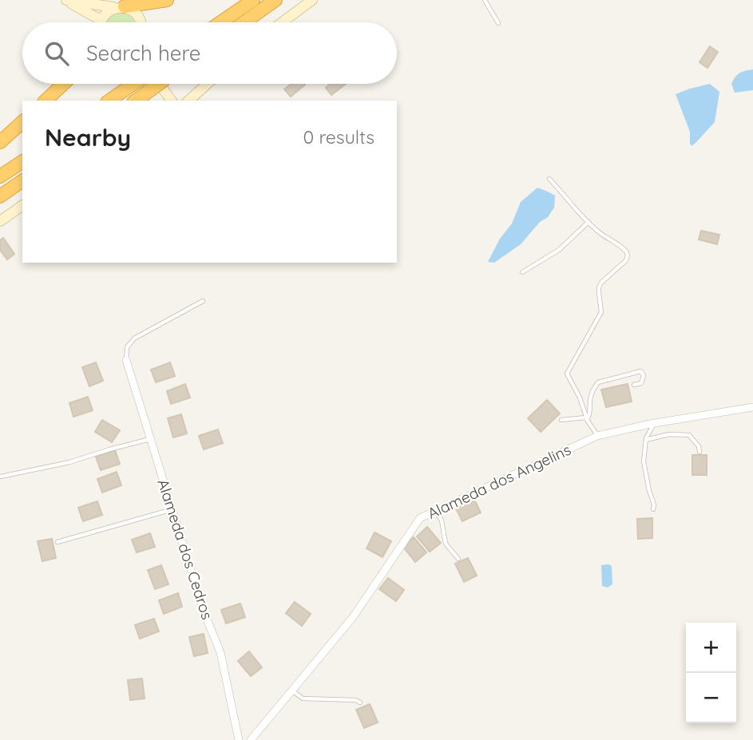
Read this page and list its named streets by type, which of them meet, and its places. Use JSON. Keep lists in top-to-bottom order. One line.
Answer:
{"streets":{"street":["Alameda dos Angelins","Alameda dos Cedros"]},"page":{"search":"Search here","heading":["Nearby","0 results"],"map_buttons":["+","−"]}}
